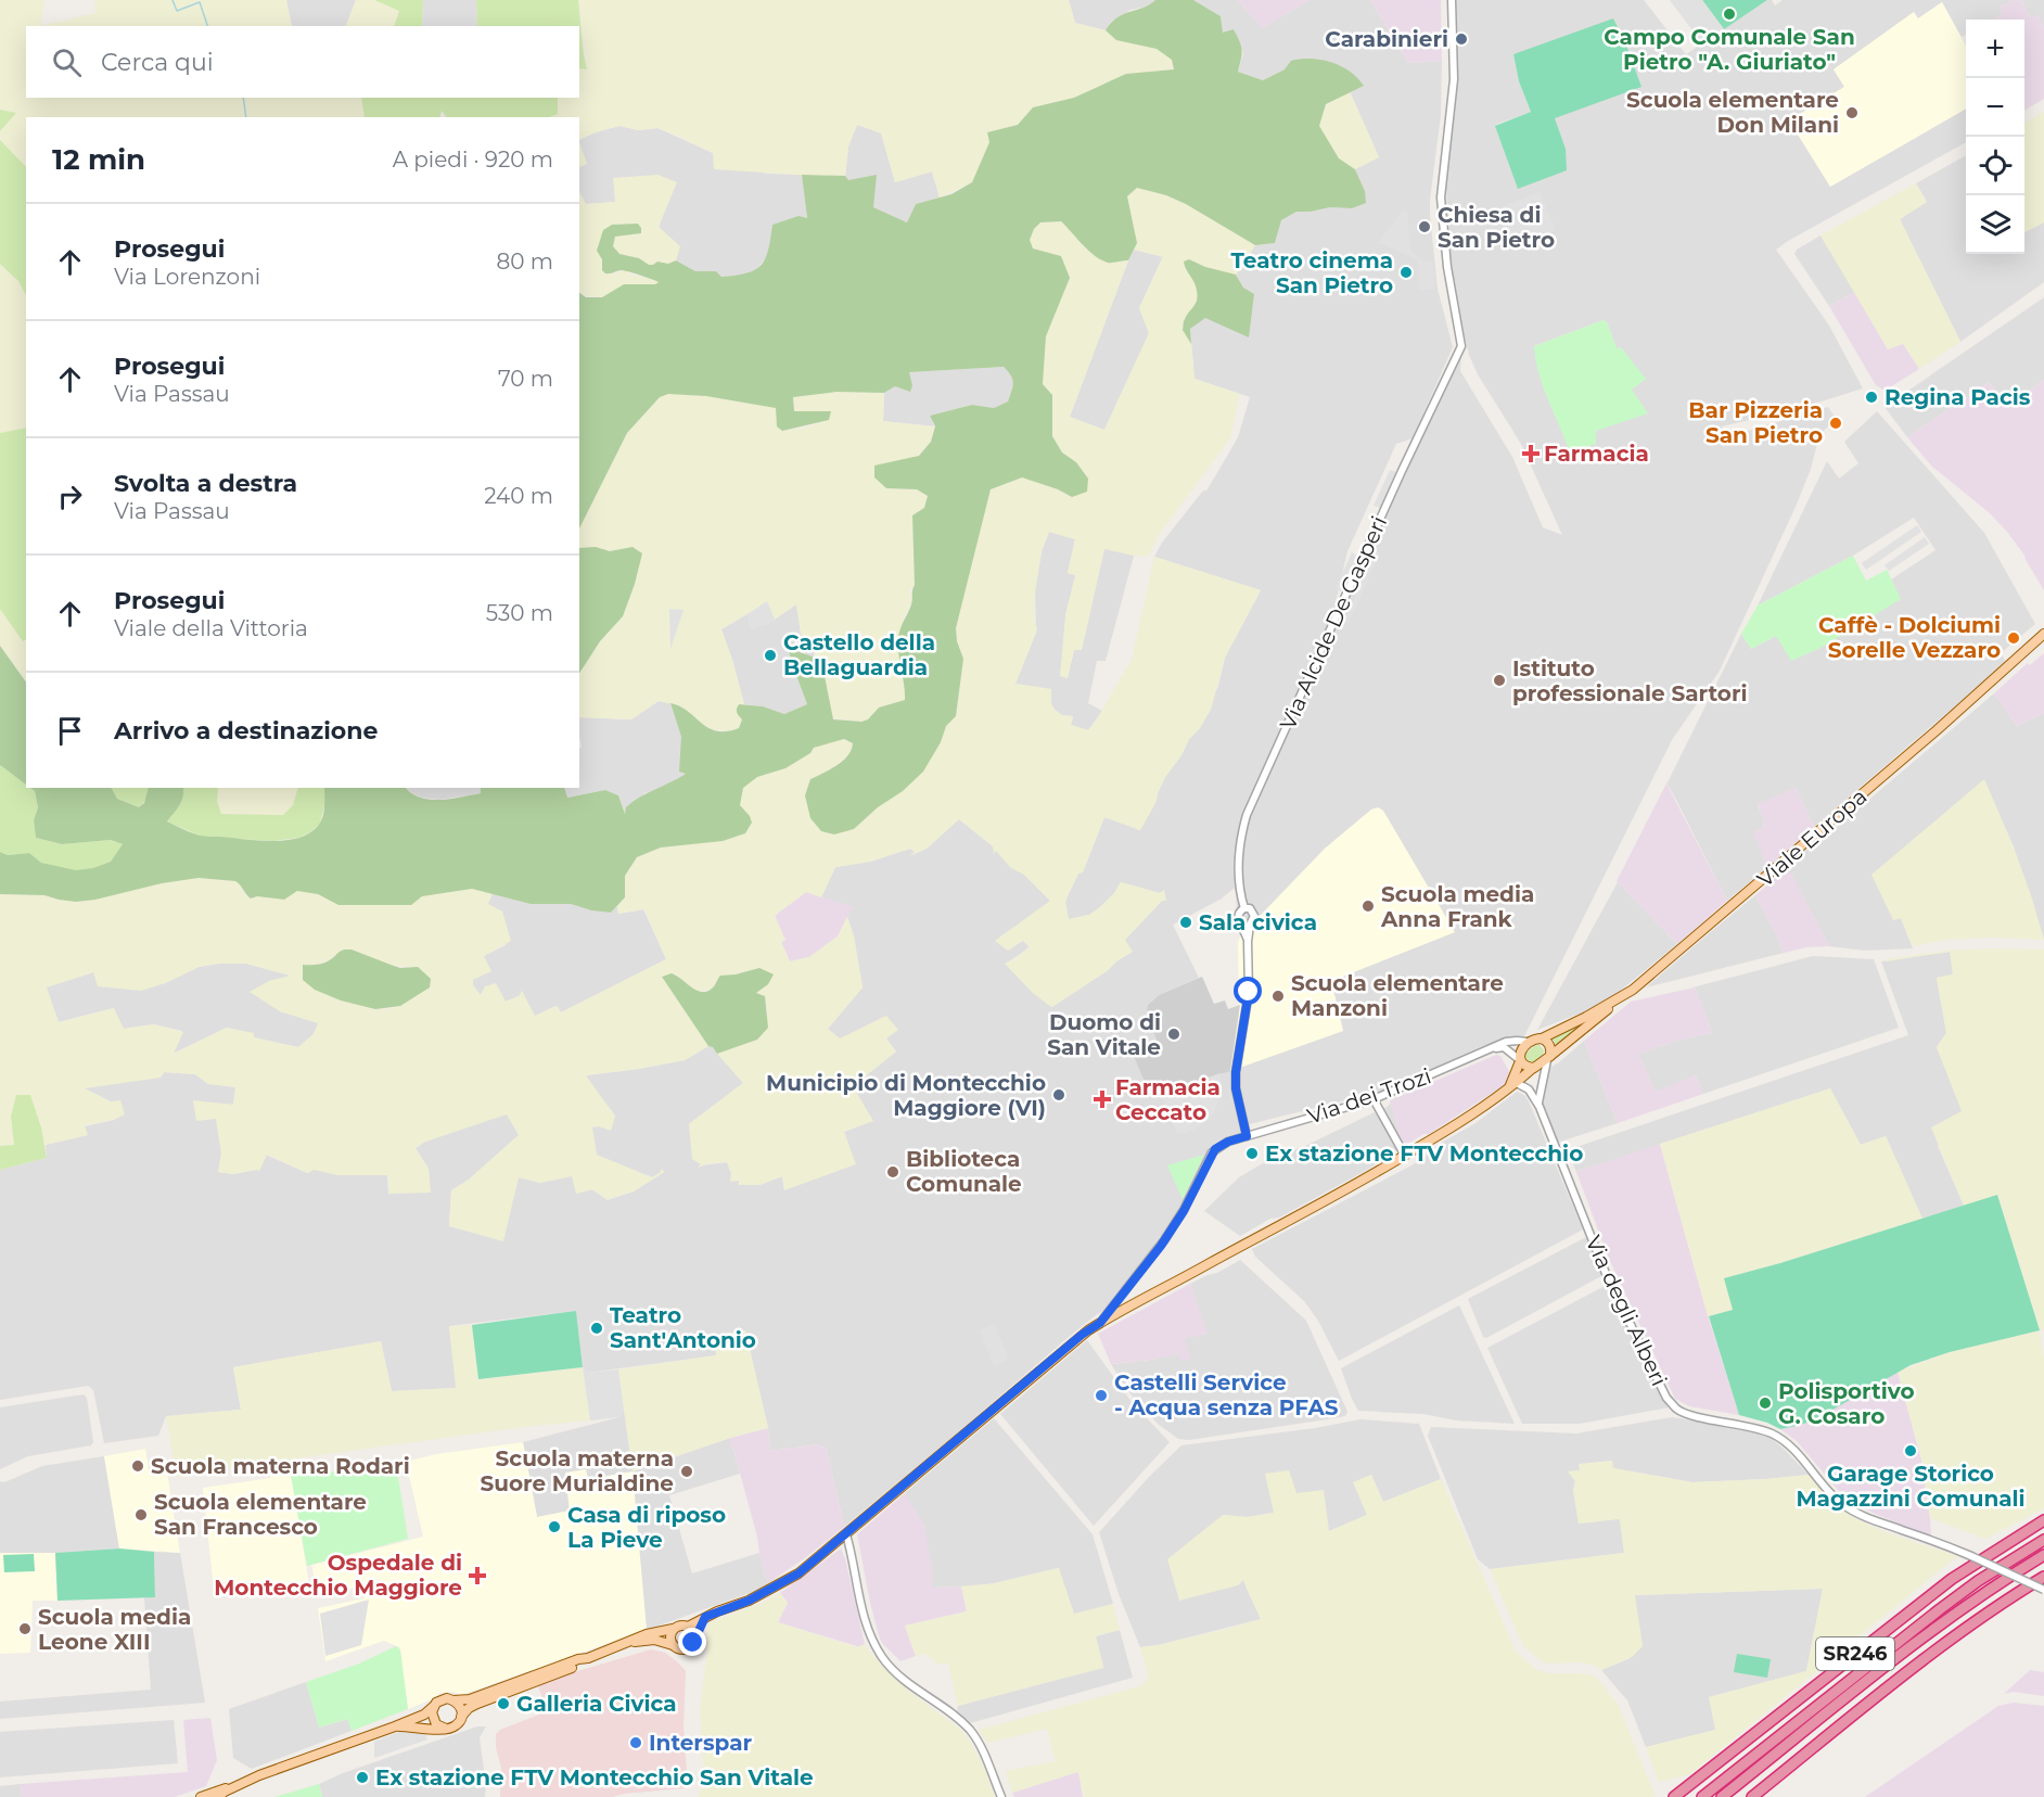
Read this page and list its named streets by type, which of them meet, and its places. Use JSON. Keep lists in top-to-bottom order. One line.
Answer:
{"streets":{"highway":["SR246"],"main road":["Viale Europa"],"street":["Via Alcide De Gasperi","Via dei Trozi","Via degli Alberi"]},"crossings":[["Viale Europa","Via dei Trozi"],["Viale Europa","Via degli Alberi"],["Via dei Trozi","Via degli Alberi"]],"places":{"other":["Campo Comunale San Pietro \"A. Giuriato\"","Carabinieri","Scuola elementare Don Milani","Chiesa di San Pietro","Teatro cinema San Pietro","Regina Pacis","Bar Pizzeria San Pietro","Caffè - Dolciumi Sorelle Vezzaro","Castello della Bellaguardia","Istituto professionale Sartori","Scuola media Anna Frank","Sala civica","Scuola elementare Manzoni","Duomo di San Vitale","Municipio di Montecchio Maggiore (VI)","Ex stazione FTV Montecchio","Biblioteca Comunale","Teatro Sant'Antonio","Castelli Service - Acqua senza PFAS","Polisportivo G. Cosaro","Garage Storico Magazzini Comunali","Scuola materna Rodari","Scuola materna Suore Murialdine","Scuola elementare San Francesco","Casa di riposo La Pieve","Scuola media Leone XIII","Galleria Civica","Interspar","Ex stazione FTV Montecchio San Vitale"],"health":["Farmacia","Farmacia Ceccato","Ospedale di Montecchio Maggiore"]},"page":{"map_buttons":["+","−"],"search":"Cerca qui","heading":["12 min","A piedi · 920 m"],"list":[["Prosegui","Via Lorenzoni","80 m"],["Prosegui","Via Passau","70 m"],["Svolta a destra","Via Passau","240 m"],["Prosegui","Viale della Vittoria","530 m"],"Arrivo a destinazione"]}}
